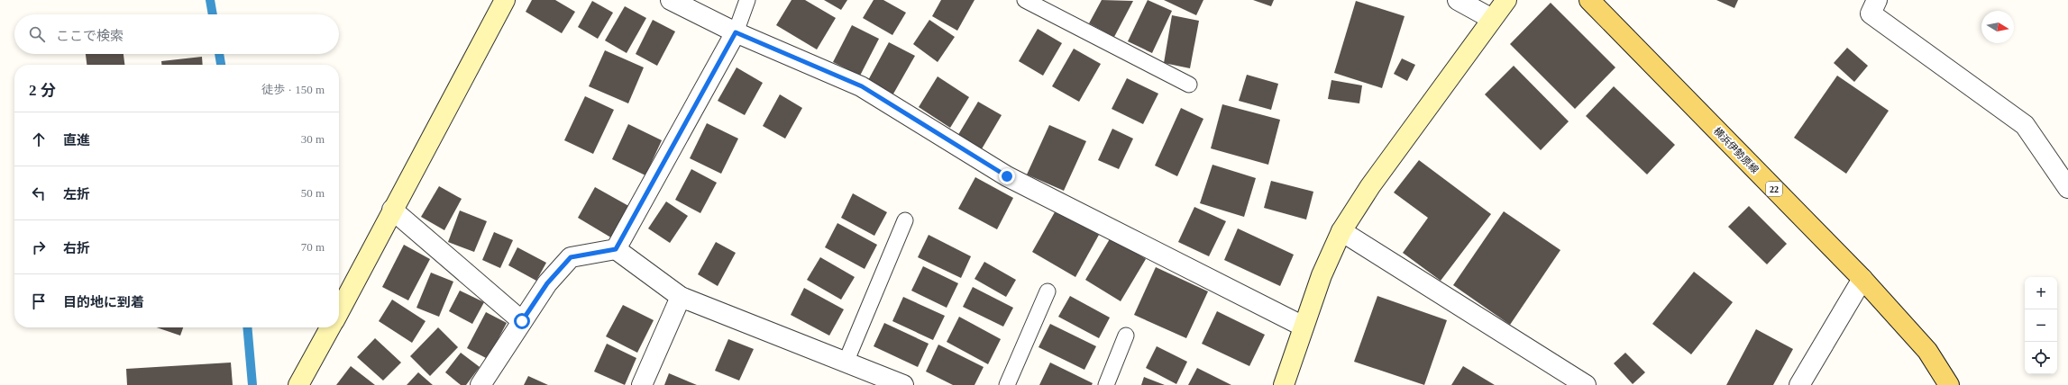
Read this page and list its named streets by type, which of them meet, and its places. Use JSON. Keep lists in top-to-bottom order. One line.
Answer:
{"streets":{"main road":["横浜伊勢原線","22"]},"north":"right","page":{"search":"ここで検索","heading":["2 分","徒歩 · 150 m"],"list":[["直進","30 m"],["左折","50 m"],["右折","70 m"],"目的地に到着"],"map_buttons":["+","−"]}}
